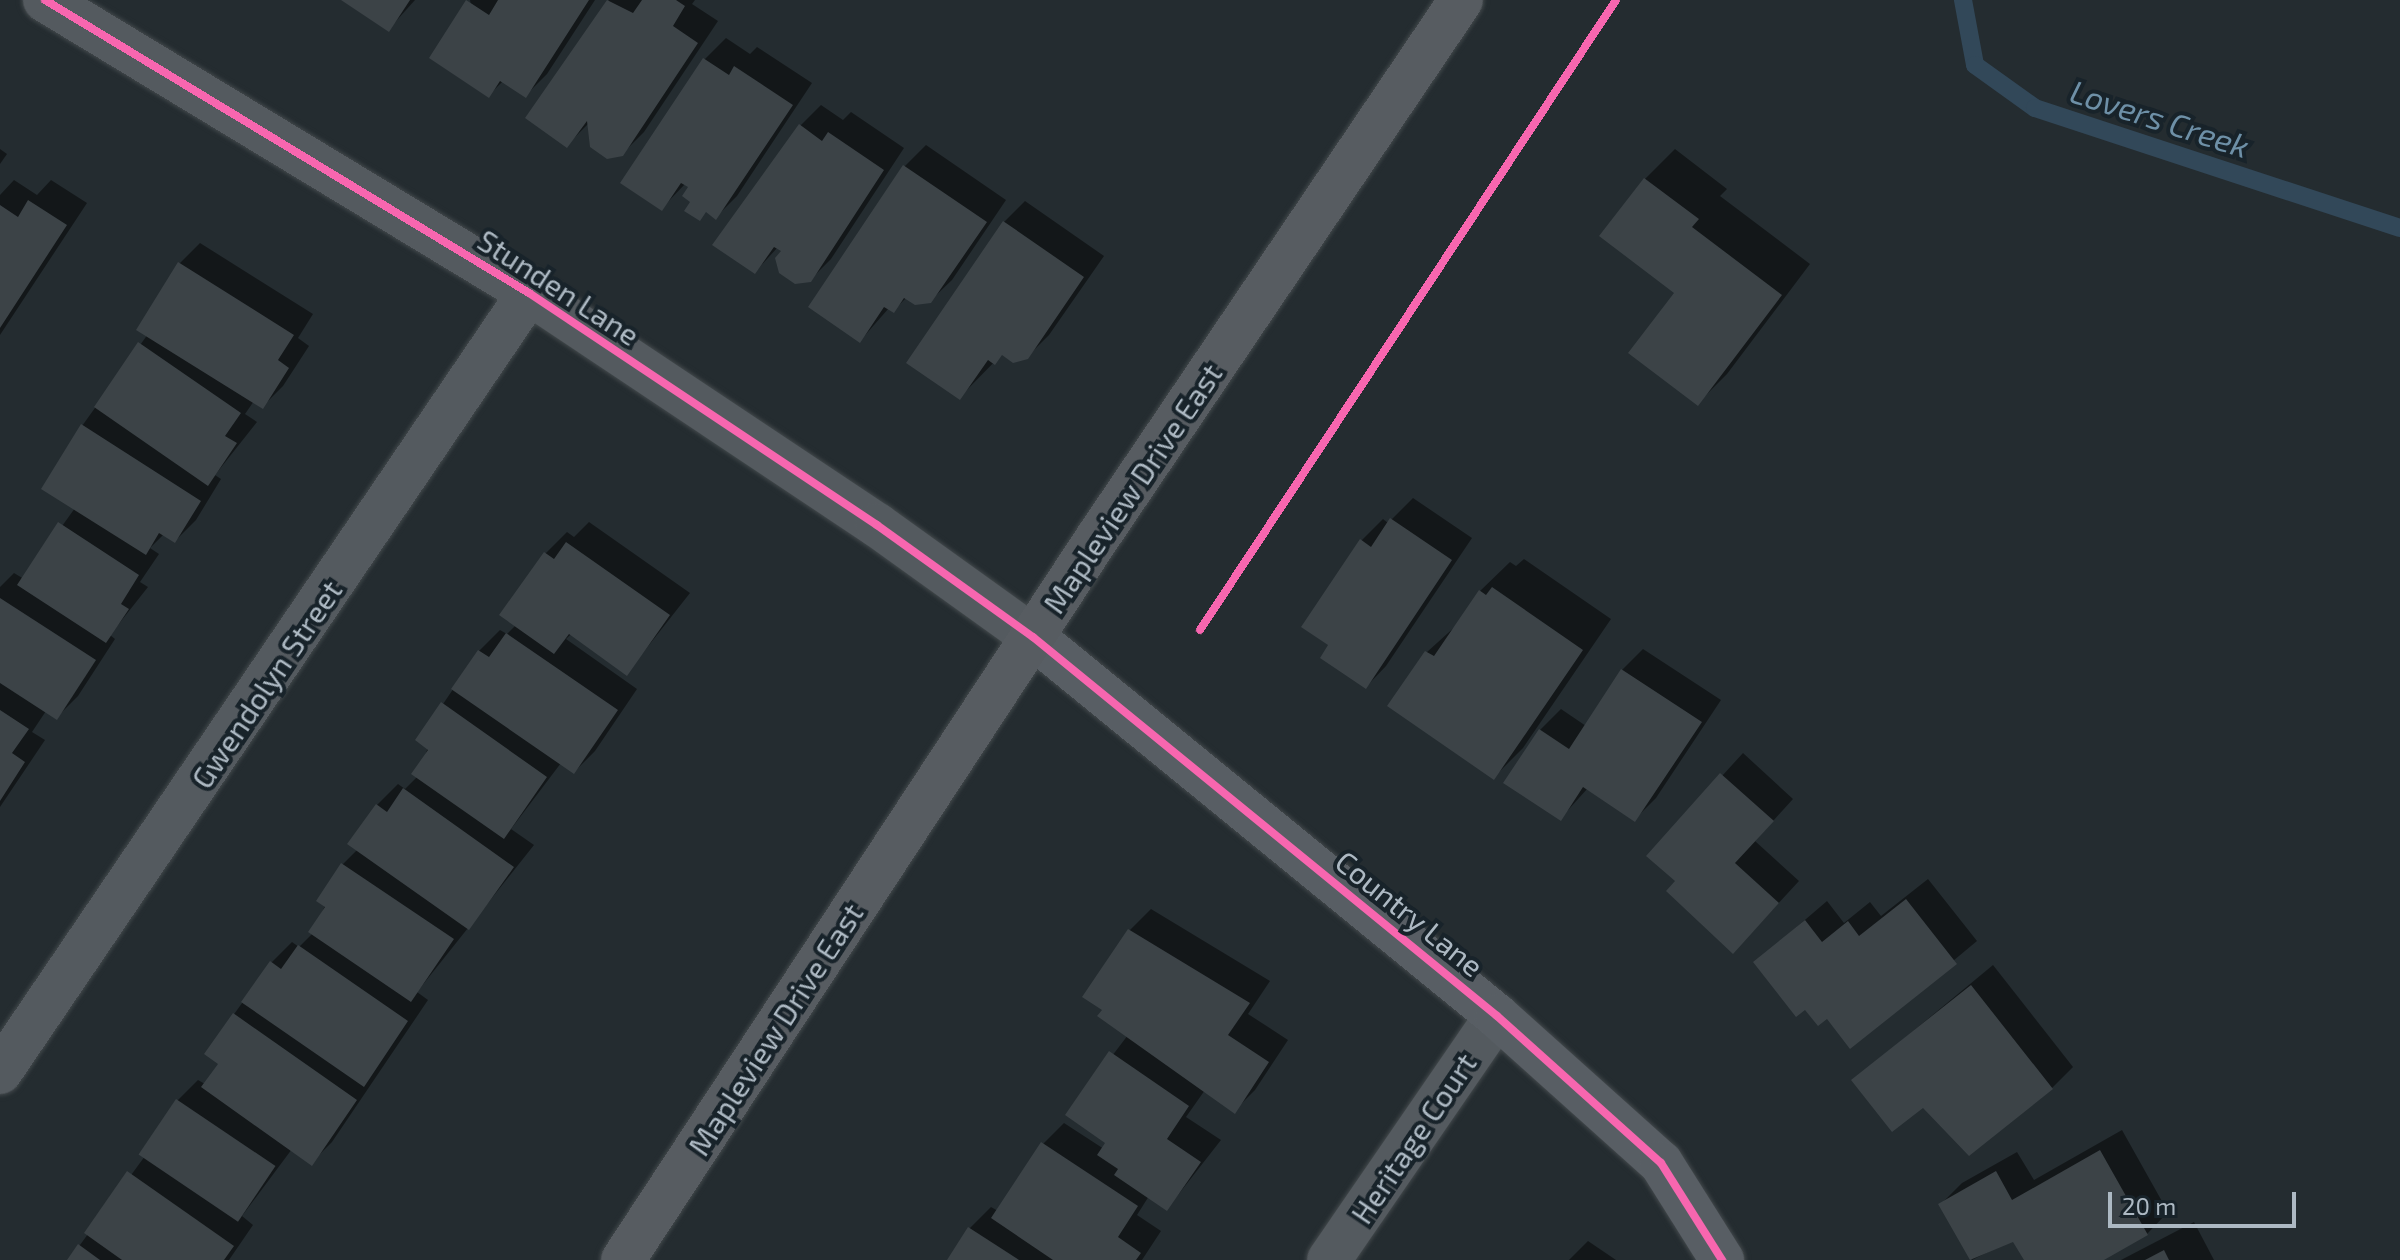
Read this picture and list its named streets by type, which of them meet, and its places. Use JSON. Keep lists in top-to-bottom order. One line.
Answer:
{"streets":{"main road":["Mapleview Drive East"],"street":["Stunden Lane","Gwendolyn Street","Country Lane","Heritage Court"]},"crossings":[["Stunden Lane","Mapleview Drive East"],["Stunden Lane","Gwendolyn Street"],["Stunden Lane","Country Lane"],["Mapleview Drive East","Country Lane"],["Country Lane","Heritage Court"]],"water":["Lovers Creek"],"scale_bar":"20 m"}
